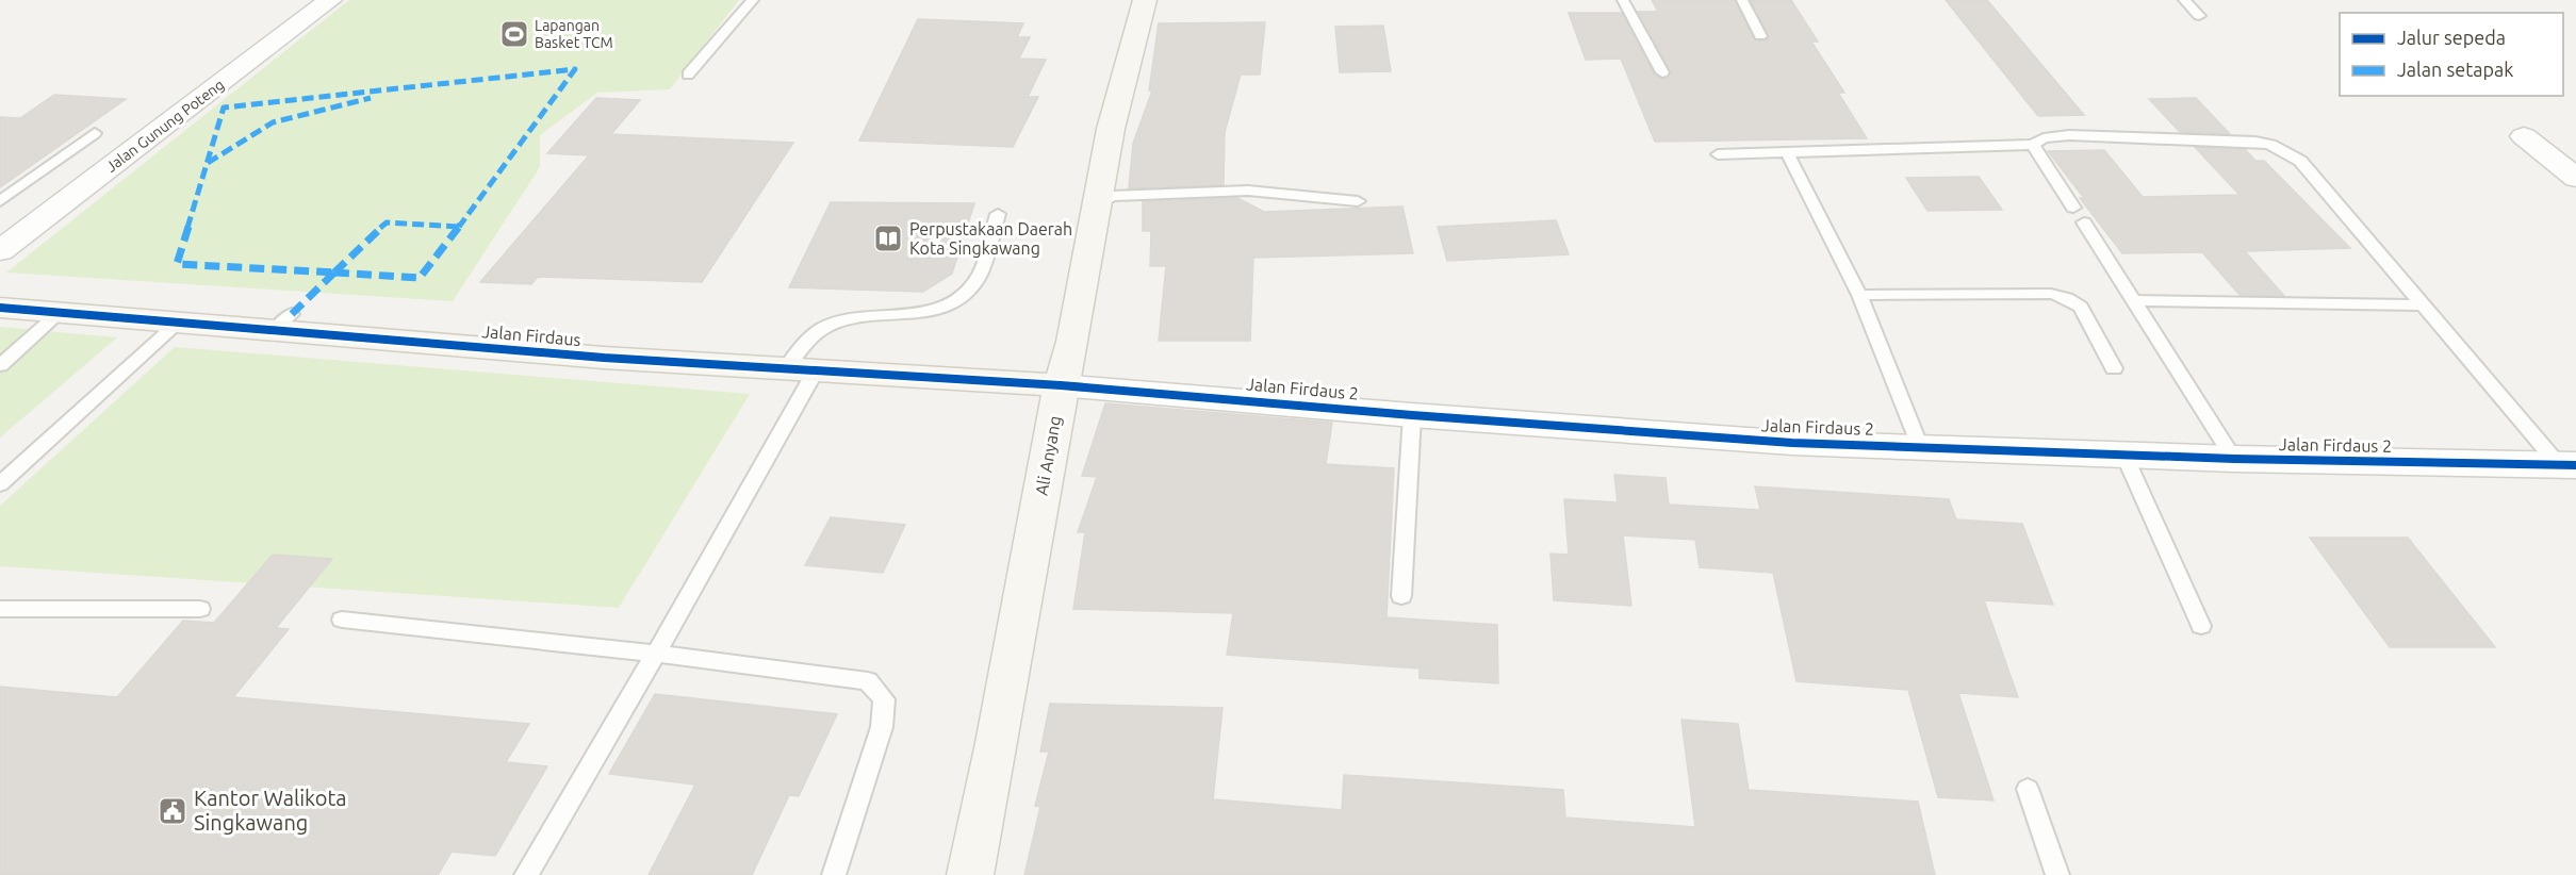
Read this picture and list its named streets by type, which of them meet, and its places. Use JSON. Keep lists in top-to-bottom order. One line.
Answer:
{"streets":{"street":["Jalan Gunung Poteng","Jalan Firdaus","Jalan Firdaus 2","Ali Anyang"]},"crossings":[["Jalan Firdaus","Jalan Firdaus 2"],["Jalan Firdaus","Ali Anyang"],["Jalan Firdaus 2","Ali Anyang"]],"places":{"sports":["Lapangan Basket TCM"],"library":["Perpustakaan Daerah Kota Singkawang"],"public building":["Kantor Walikota Singkawang"]},"legend":["Jalur sepeda","Jalan setapak"]}
